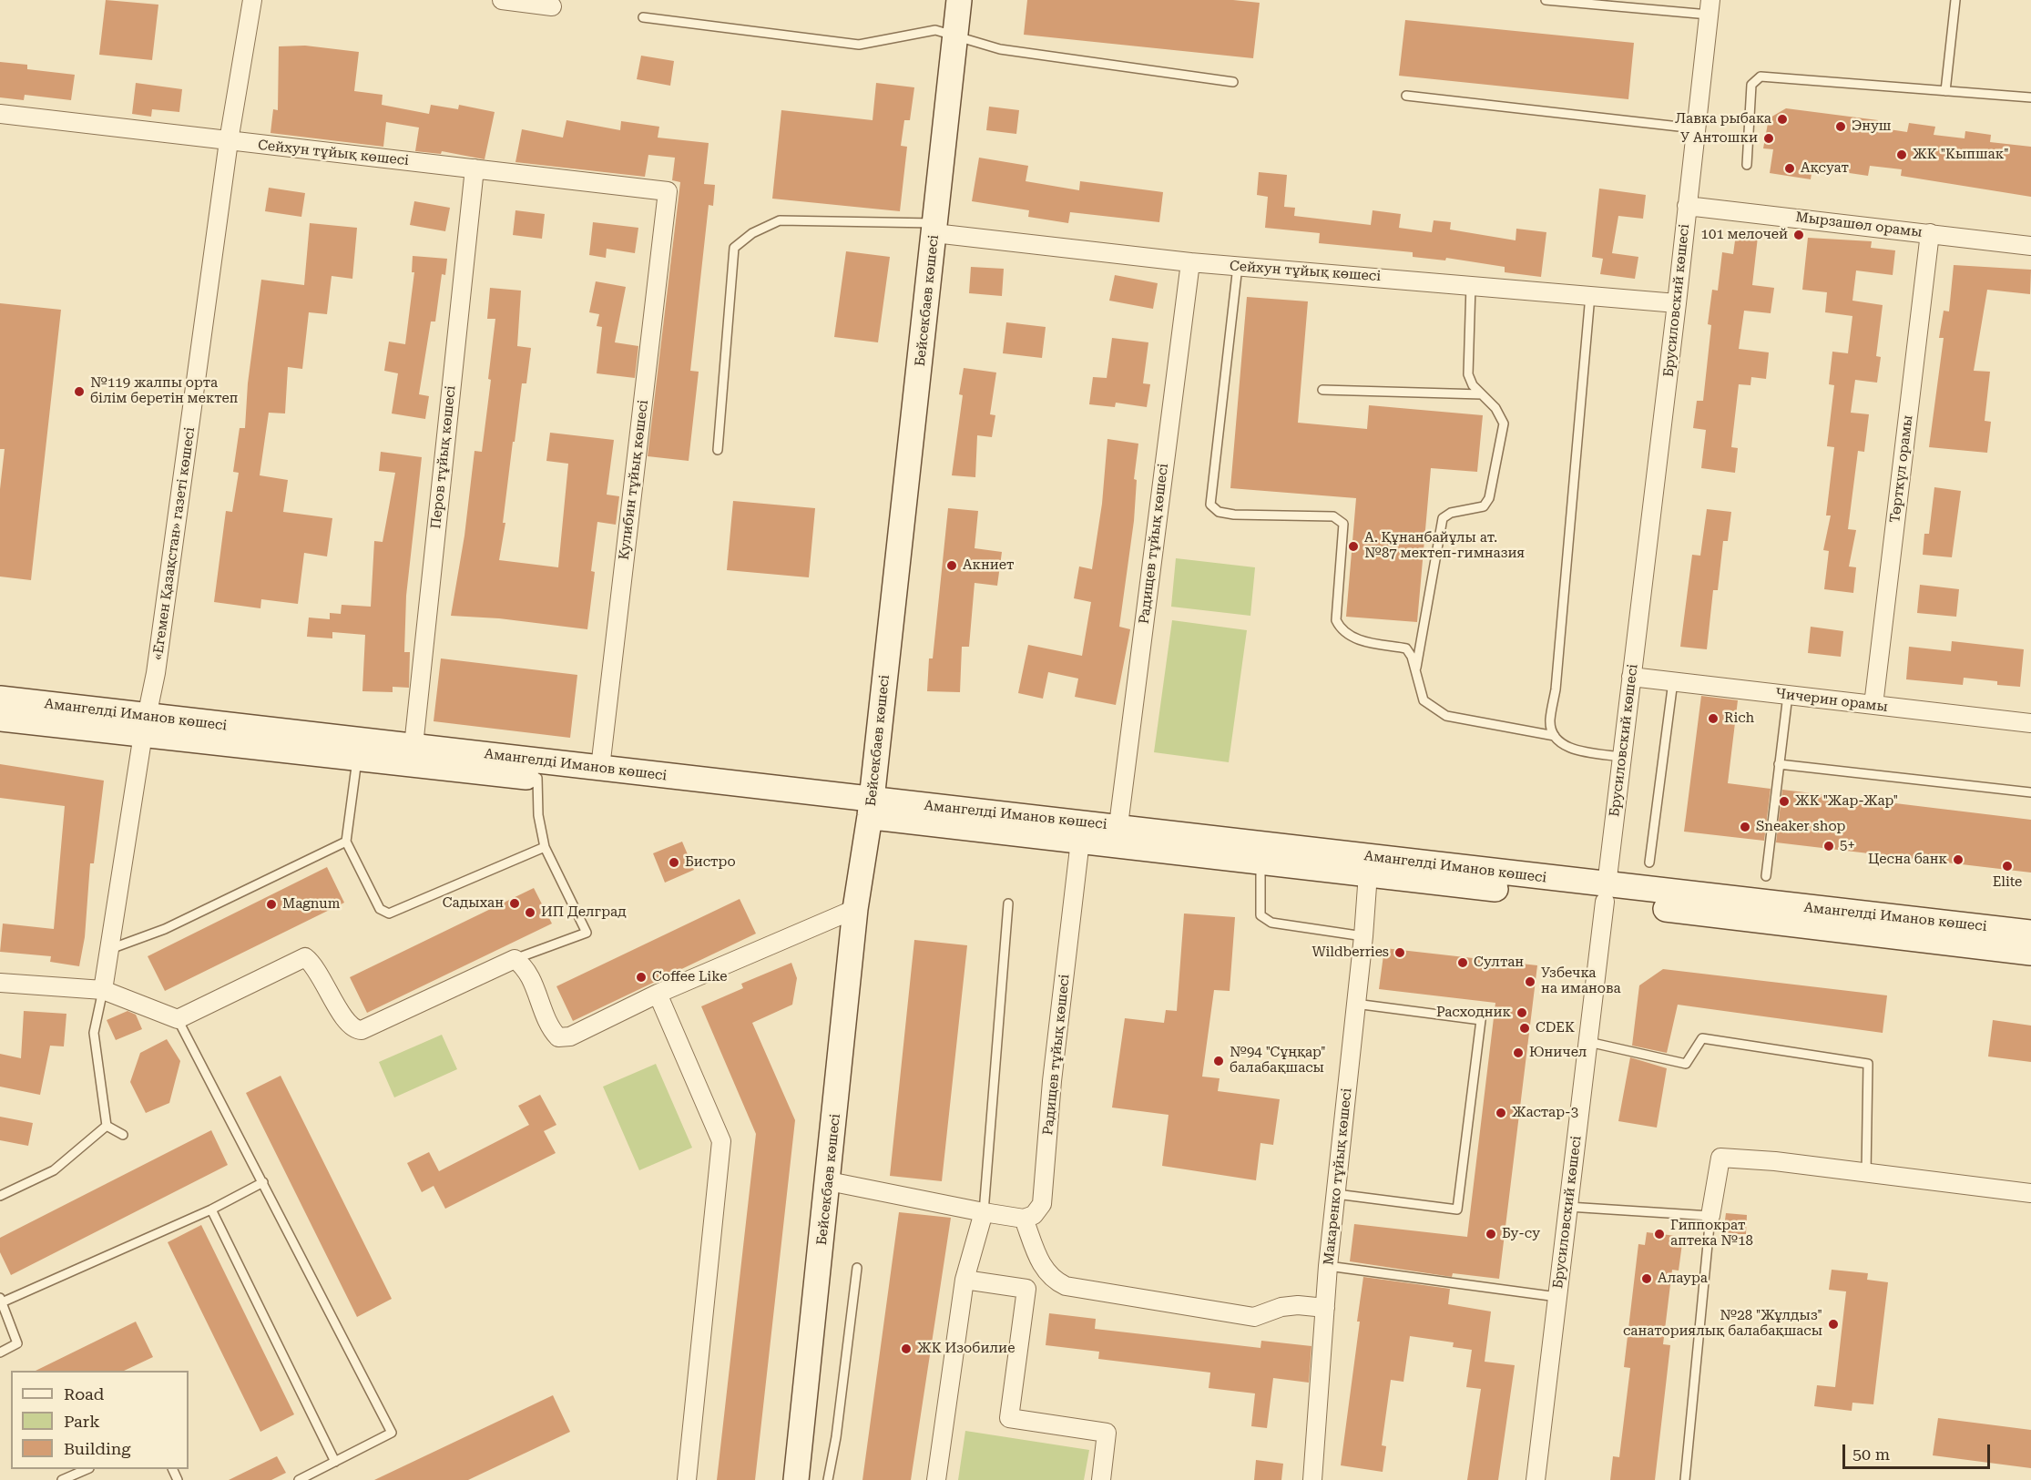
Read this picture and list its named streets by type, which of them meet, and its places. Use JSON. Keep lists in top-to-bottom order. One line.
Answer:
{"streets":{"main road":["Бейсекбаев көшесі","Амангелді Иманов көшесі"],"street":["Сейхун тұйық көшесі","Мырзашөл орамы","Брусиловский көшесі","Перов тұйық көшесі","Төрткүл орамы","Кулибин тұйық көшесі","«Егемен Қазақстан» газеті көшесі","Радищев тұйық көшесі","Чичерин орамы","Макаренко тұйық көшесі"]},"crossings":[["Сейхун тұйық көшесі","Бейсекбаев көшесі"],["Сейхун тұйық көшесі","Брусиловский көшесі"],["Сейхун тұйық көшесі","Перов тұйық көшесі"],["Сейхун тұйық көшесі","Кулибин тұйық көшесі"],["Сейхун тұйық көшесі","«Егемен Қазақстан» газеті көшесі"],["Сейхун тұйық көшесі","Радищев тұйық көшесі"],["Мырзашөл орамы","Брусиловский көшесі"],["Мырзашөл орамы","Төрткүл орамы"],["Бейсекбаев көшесі","Амангелді Иманов көшесі"],["Брусиловский көшесі","Чичерин орамы"],["Брусиловский көшесі","Амангелді Иманов көшесі"],["Перов тұйық көшесі","Амангелді Иманов көшесі"],["Төрткүл орамы","Чичерин орамы"],["Кулибин тұйық көшесі","Амангелді Иманов көшесі"],["«Егемен Қазақстан» газеті көшесі","Амангелді Иманов көшесі"],["Радищев тұйық көшесі","Амангелді Иманов көшесі"],["Амангелді Иманов көшесі","Макаренко тұйық көшесі"]],"places":["Лавка рыбака","Энуш","У Антошки","ЖК \"Кыпшак\"","Ақсуат","101 мелочей","№119 жалпы орта білім беретін мектеп","А. Құнанбайұлы ат. №87 мектеп-гимназия","Акниет","Rich","ЖК \"Жар-Жар\"","Sneaker shop","5+","Цесна банк","Бистро","Elite","Садыхан","Magnum","ИП Делград","Wildberries","Султан","Coffee Like","Узбечка на иманова","Расходник","CDEK","Юничел","№94 \"Сұңқар\" балабақшасы","Жастар-3","Бу-су","Гиппократ аптека №18","Алаура","№28 \"Жұлдыз\" санаториялық балабақшасы","ЖК Изобилие"],"legend":["Road","Park","Building"],"scale_bar":"50 m"}
